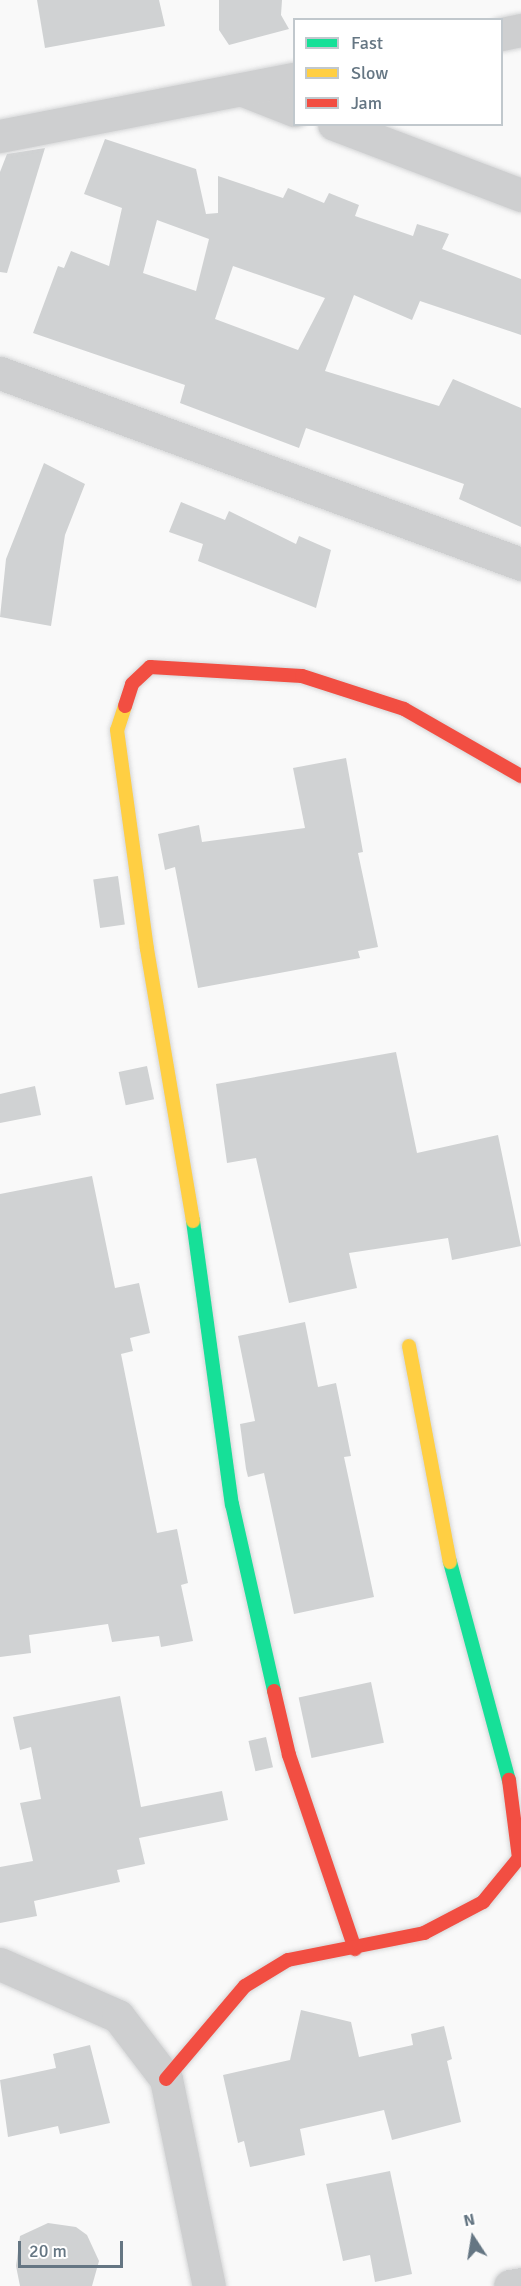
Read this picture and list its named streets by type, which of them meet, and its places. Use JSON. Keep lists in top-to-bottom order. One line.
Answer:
{"legend":["Fast","Slow","Jam"],"scale_bar":"20 m","north":"top"}
